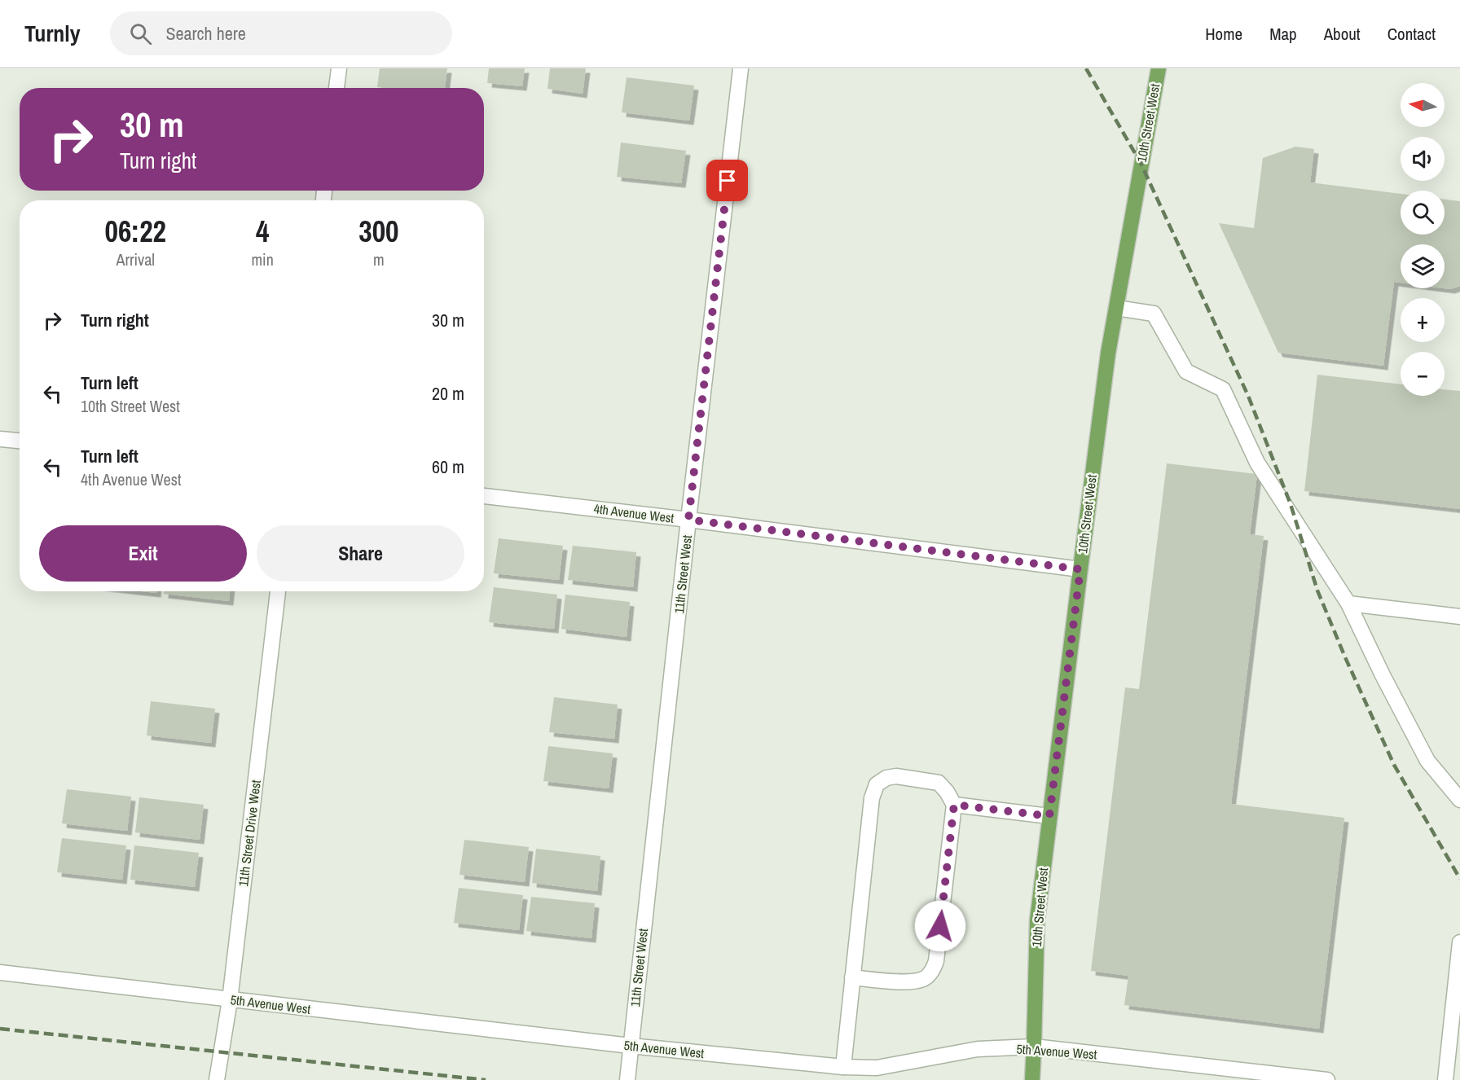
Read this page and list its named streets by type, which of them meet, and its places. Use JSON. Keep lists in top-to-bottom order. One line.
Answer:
{"streets":{"main road":["10th Street West"],"street":["4th Avenue West","11th Street West","11th Street Drive West","5th Avenue West"]},"crossings":[["10th Street West","4th Avenue West"],["10th Street West","5th Avenue West"],["4th Avenue West","11th Street West"],["11th Street West","5th Avenue West"],["11th Street Drive West","5th Avenue West"]],"north":"left","page":{"header":"Turnly","search":"Search here","nav":["Home","Map","About","Contact"],"map_buttons":["+","−"],"turn":["30 m","Turn right"],"eta":["06:22","Arrival","4","min","300","m"],"list":[{"name":"Turn right","value":"30 m"},{"name":"Turn left","note":"10th Street West","value":"20 m"},{"name":"Turn left","note":"4th Avenue West","value":"60 m"}],"buttons":["Exit","Share"]}}
